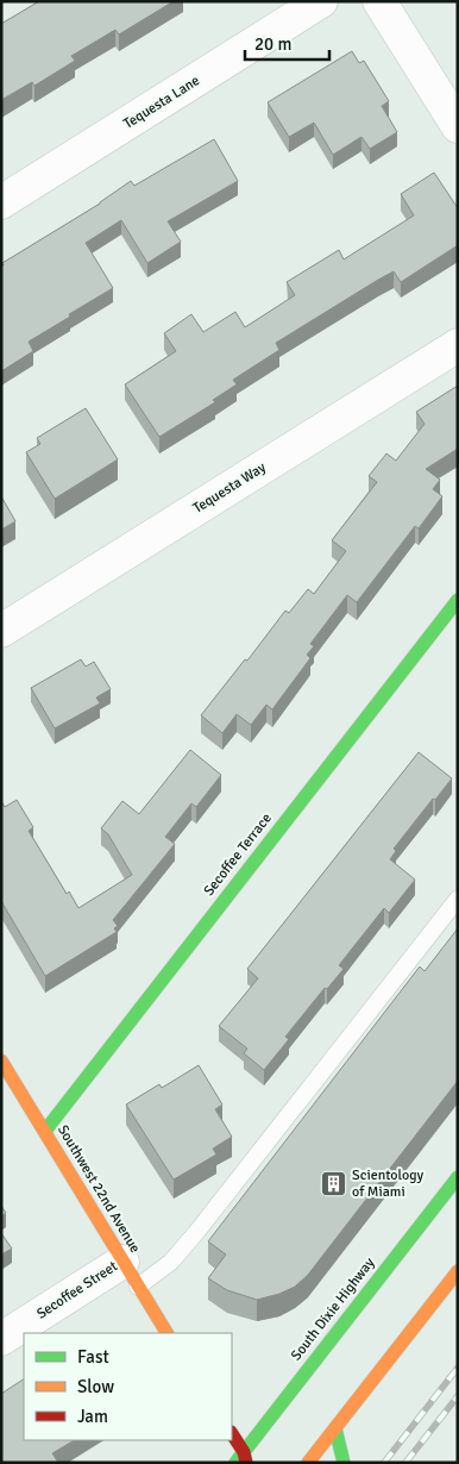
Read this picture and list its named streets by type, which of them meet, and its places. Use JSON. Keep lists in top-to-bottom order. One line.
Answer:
{"streets":{"main road":["Secoffee Terrace","Southwest 22nd Avenue","South Dixie Highway"],"street":["Tequesta Lane","Tequesta Way","Secoffee Street"]},"crossings":[["Secoffee Terrace","Southwest 22nd Avenue"],["Southwest 22nd Avenue","Secoffee Street"]],"places":{"building":["Scientology of Miami"]},"legend":["Fast","Slow","Jam"],"scale_bar":"20 m"}
